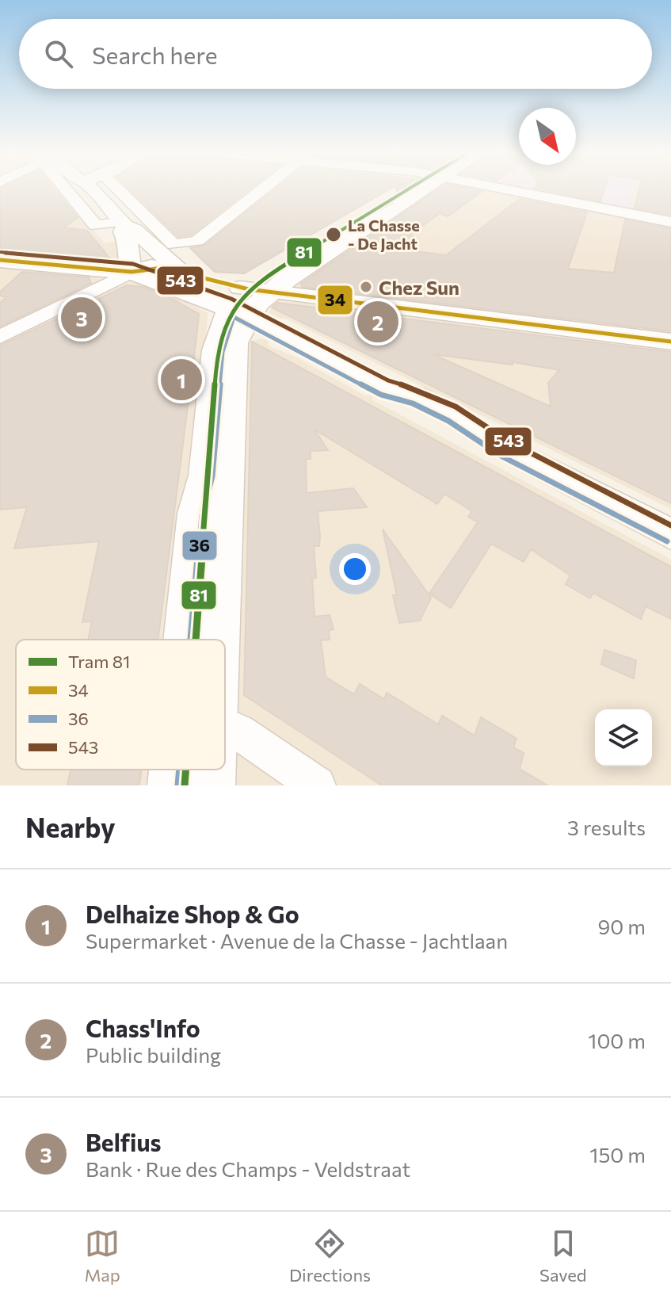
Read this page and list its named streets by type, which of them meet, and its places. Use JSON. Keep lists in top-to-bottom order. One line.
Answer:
{"places":["La Chasse - De Jacht","Chez Sun"],"lines":["tram line 81","transit line 543","transit line 34","transit line 36"],"legend":["Tram 81","34","36","543"],"north":"bottom right","page":{"search":"Search here","pins":["3","2","1"],"heading":["Nearby","3 results"],"list":[{"mark":"1","name":"Delhaize Shop & Go","note":"Supermarket · Avenue de la Chasse - Jachtlaan","value":"90 m"},{"mark":"2","name":"Chass'Info","note":"Public building","value":"100 m"},{"mark":"3","name":"Belfius","note":"Bank · Rue des Champs - Veldstraat","value":"150 m"}],"nav":["Map","Directions","Saved"]}}
